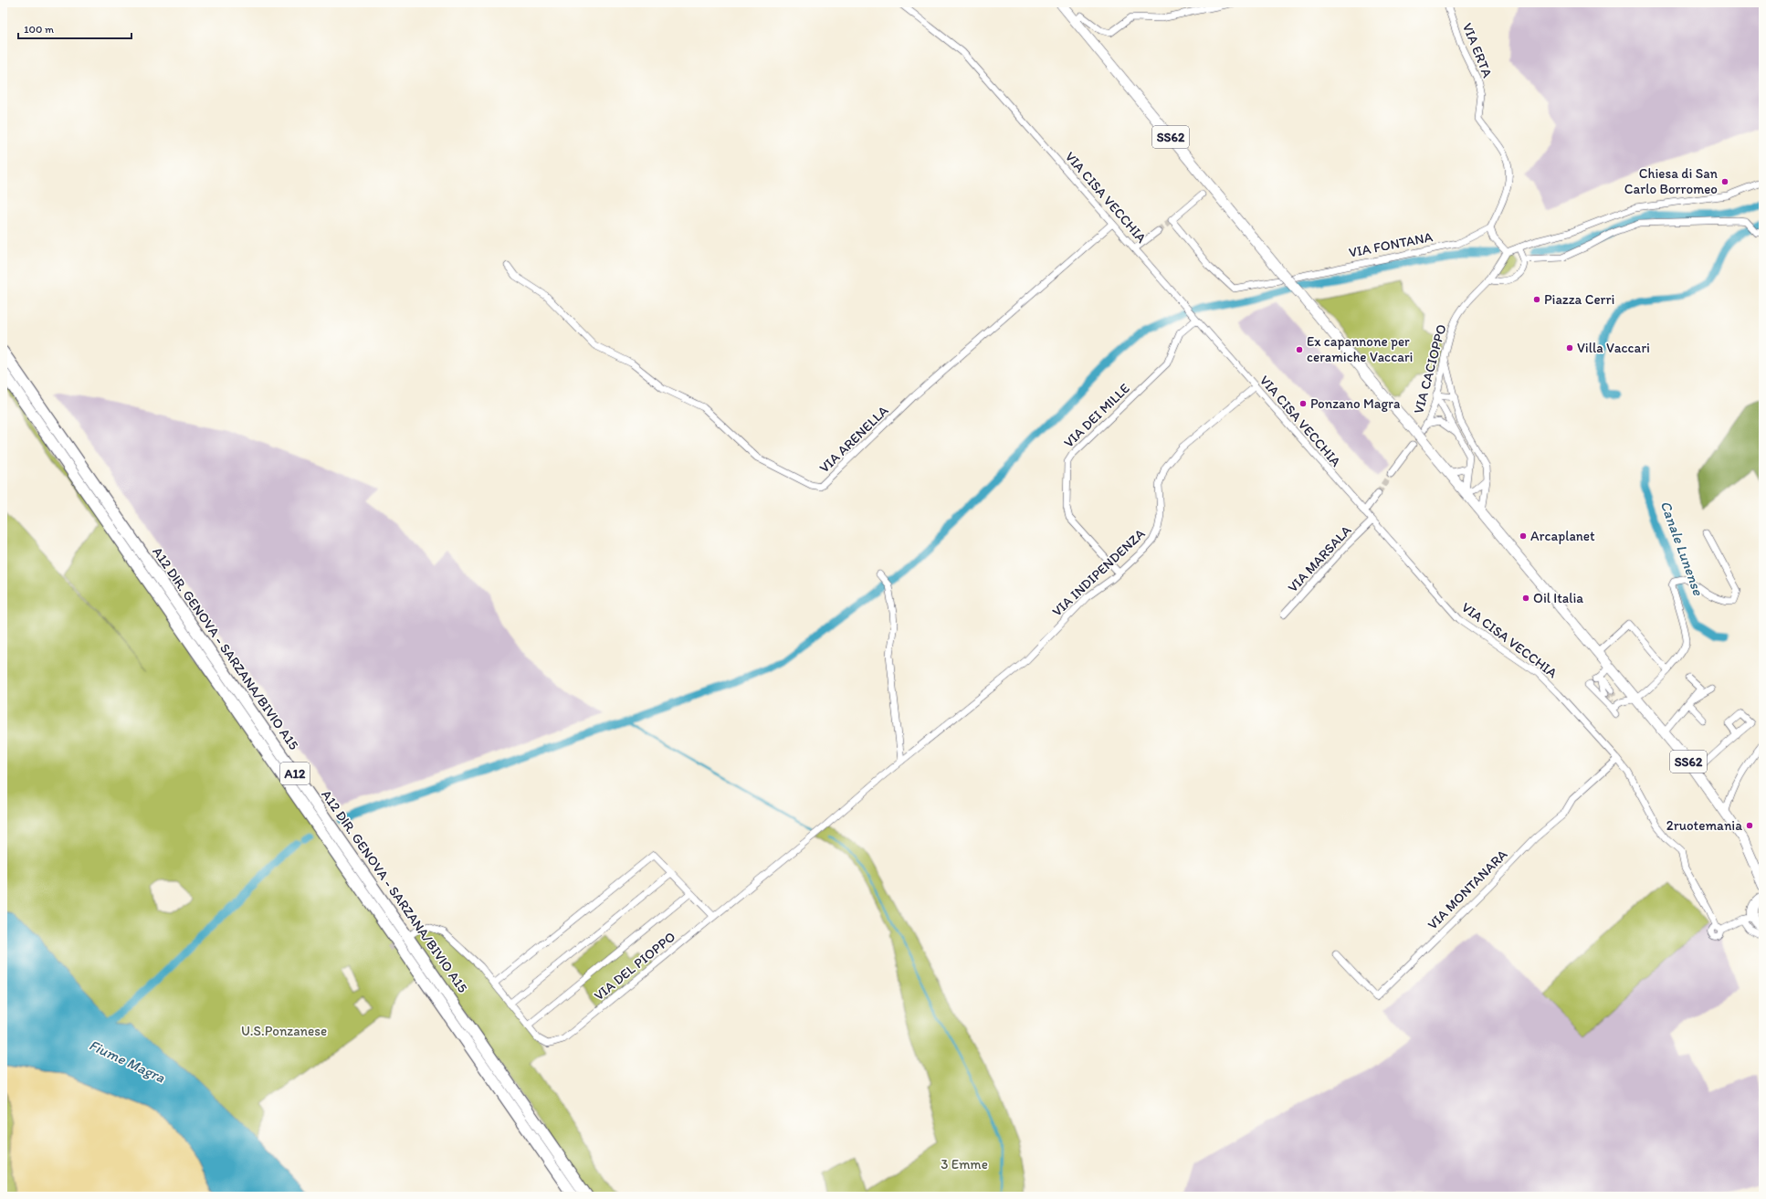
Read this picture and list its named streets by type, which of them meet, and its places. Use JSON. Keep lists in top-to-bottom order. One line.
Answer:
{"streets":{"highway":["A12 DIR. GENOVA - SARZANA/BIVIO A15","A12"],"main road":["SS62"],"street":["VIA ERTA","VIA CISA VECCHIA","VIA FONTANA","VIA CACIOPPO","VIA DEI MILLE","VIA ARENELLA","VIA MARSALA","VIA INDIPENDENZA","VIA MONTANARA","VIA DEL PIOPPO"]},"crossings":[["VIA ERTA","VIA FONTANA"],["SS62","VIA CACIOPPO"],["VIA CISA VECCHIA","VIA DEI MILLE"],["VIA CISA VECCHIA","VIA ARENELLA"],["VIA CISA VECCHIA","VIA MARSALA"],["VIA CISA VECCHIA","VIA INDIPENDENZA"],["VIA CISA VECCHIA","VIA MONTANARA"],["VIA DEI MILLE","VIA INDIPENDENZA"],["VIA INDIPENDENZA","VIA DEL PIOPPO"]],"water":["Canale Lunense","Fiume Magra"],"parks":["U.S.Ponzanese","3 Emme"],"places":["Chiesa di San Carlo Borromeo","Piazza Cerri","Villa Vaccari","Ex capannone per ceramiche Vaccari","Ponzano Magra","Arcaplanet","Oil Italia","2ruotemania"],"scale_bar":"100 m"}
